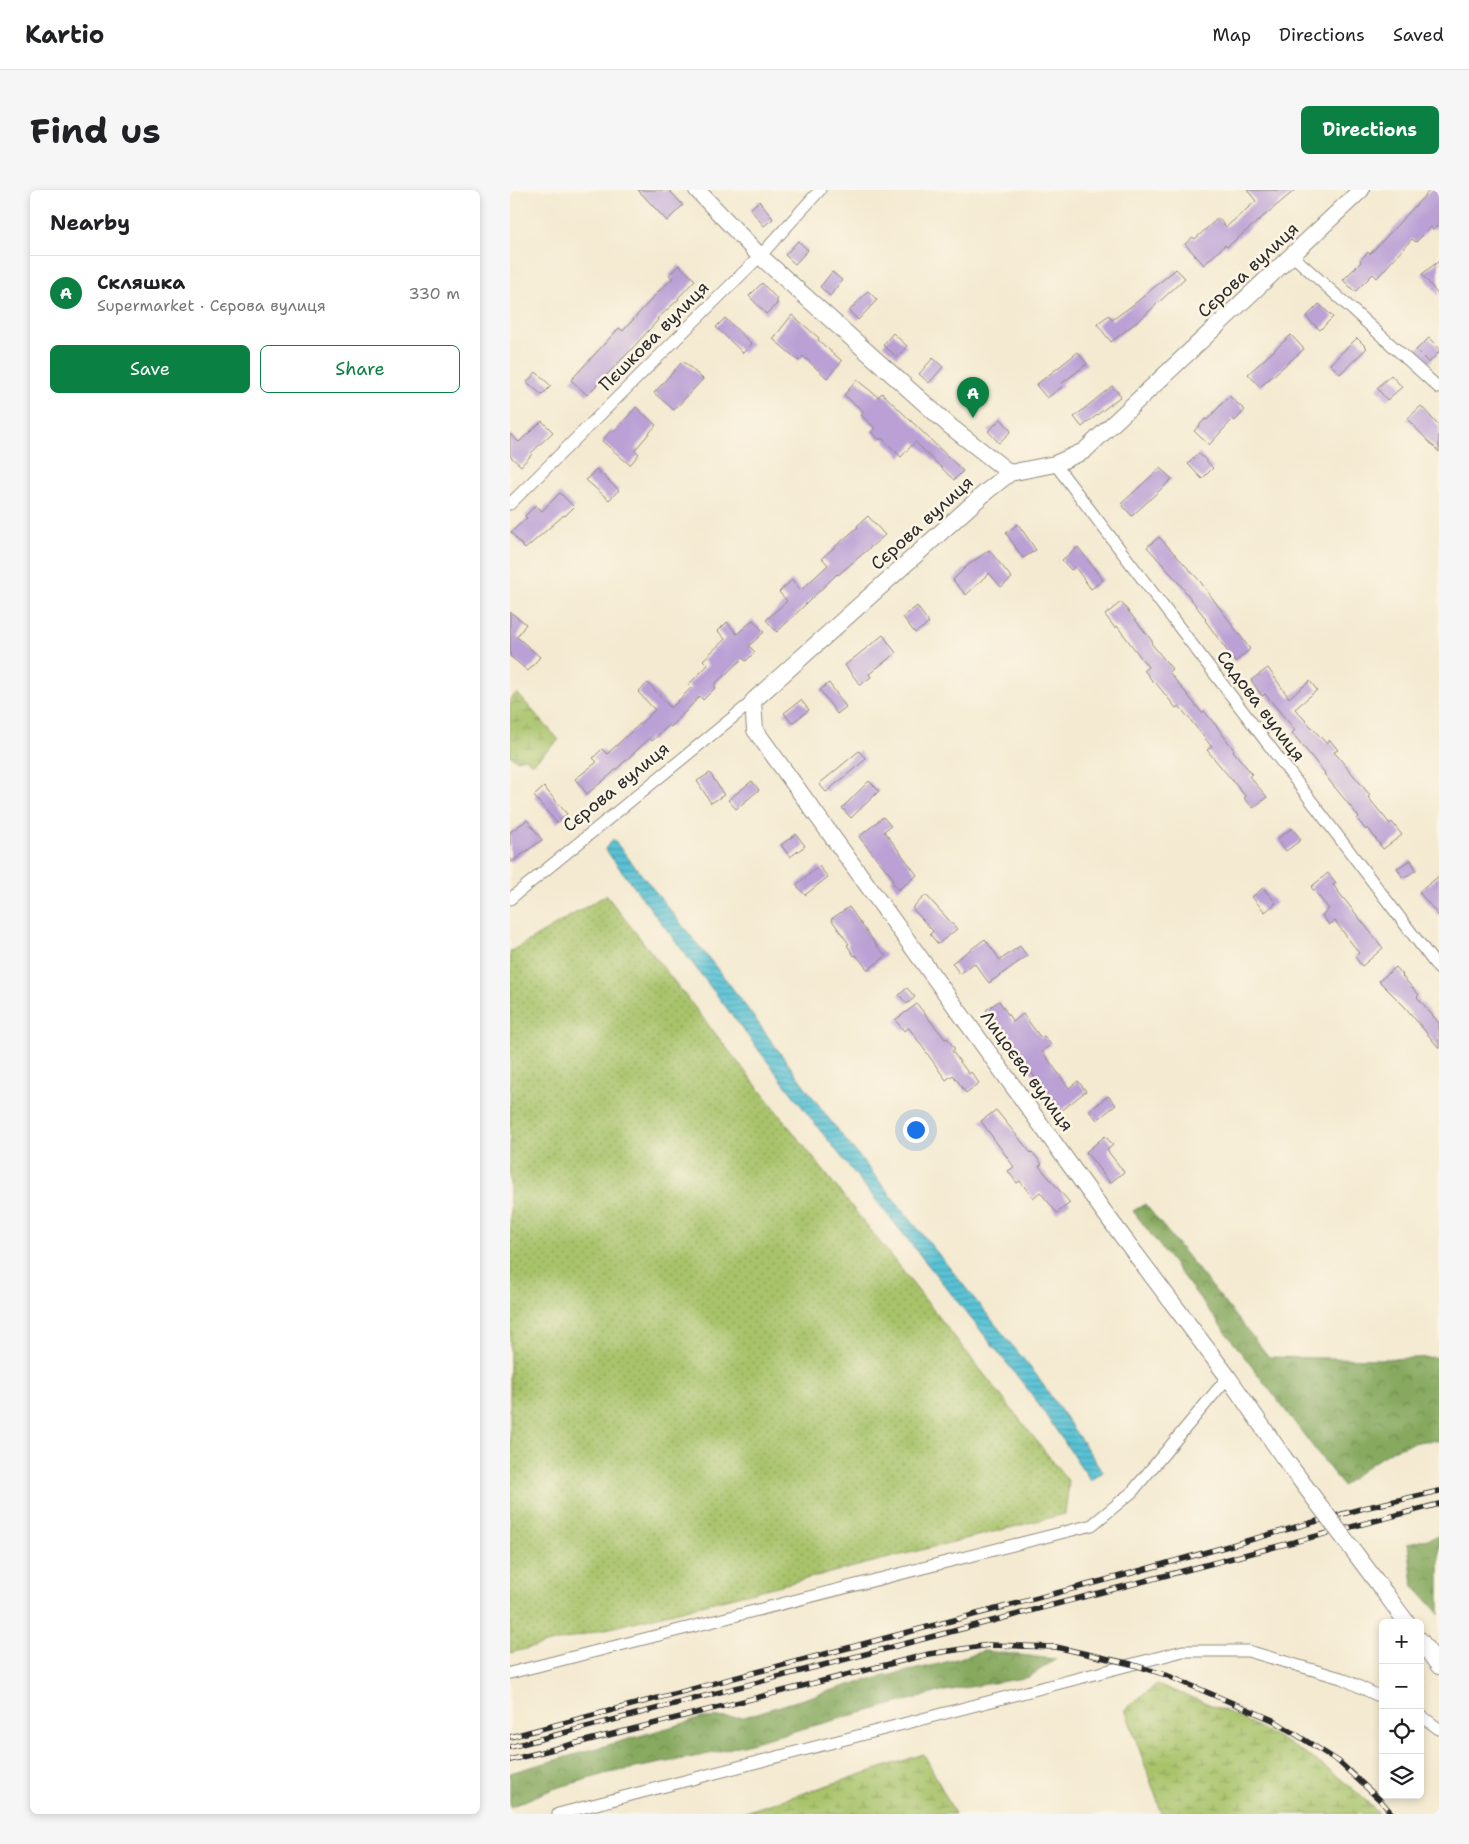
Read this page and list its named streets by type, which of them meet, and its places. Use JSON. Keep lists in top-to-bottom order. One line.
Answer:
{"streets":{"street":["Сєрова вулиця","Пєшкова вулиця","Садова вулиця","Лицоєва вулиця"]},"crossings":[["Сєрова вулиця","Садова вулиця"],["Сєрова вулиця","Лицоєва вулиця"]],"page":{"header":"Kartio","nav":["Map","Directions","Saved"],"buttons":["Directions",["Save","Share"]],"title":"Find us","heading":"Nearby","list":[{"mark":"A","name":"Скляшка","note":"Supermarket · Сєрова вулиця","value":"330 m"}],"pins":"A","map_buttons":["+","−"]}}
